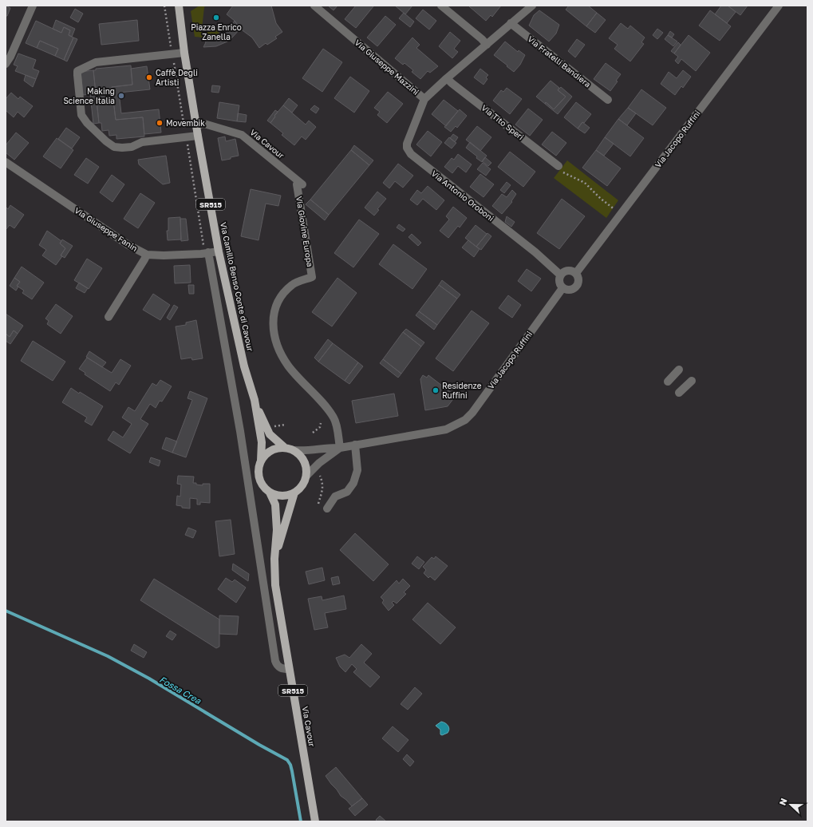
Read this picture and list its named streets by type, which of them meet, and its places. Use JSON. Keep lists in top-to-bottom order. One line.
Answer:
{"streets":{"main road":["Via Cavour","SR515","Via Camillo Benso Conte di Cavour"],"street":["Via Fratelli Bandiera","Via Giuseppe Mazzini","Via Tito Speri","Via Jacopo Ruffini","Via Antonio Oroboni","Via Giuseppe Fanin","Via Giovine Europa"]},"crossings":[["Via Fratelli Bandiera","Via Giuseppe Mazzini"],["Via Giuseppe Mazzini","Via Tito Speri"],["Via Giuseppe Mazzini","Via Antonio Oroboni"],["Via Jacopo Ruffini","Via Cavour"],["Via Jacopo Ruffini","Via Antonio Oroboni"],["Via Jacopo Ruffini","SR515"],["Via Jacopo Ruffini","Via Giovine Europa"],["Via Cavour","SR515"],["Via Cavour","Via Giovine Europa"],["Via Cavour","Via Camillo Benso Conte di Cavour"],["SR515","Via Camillo Benso Conte di Cavour"],["Via Giuseppe Fanin","Via Camillo Benso Conte di Cavour"]],"water":["Fossa Crea"],"places":["Piazza Enrico Zanella","Caffè Degli Artisti","Making Science Italia","Movembik","Residenze Ruffini"],"north":"left"}
